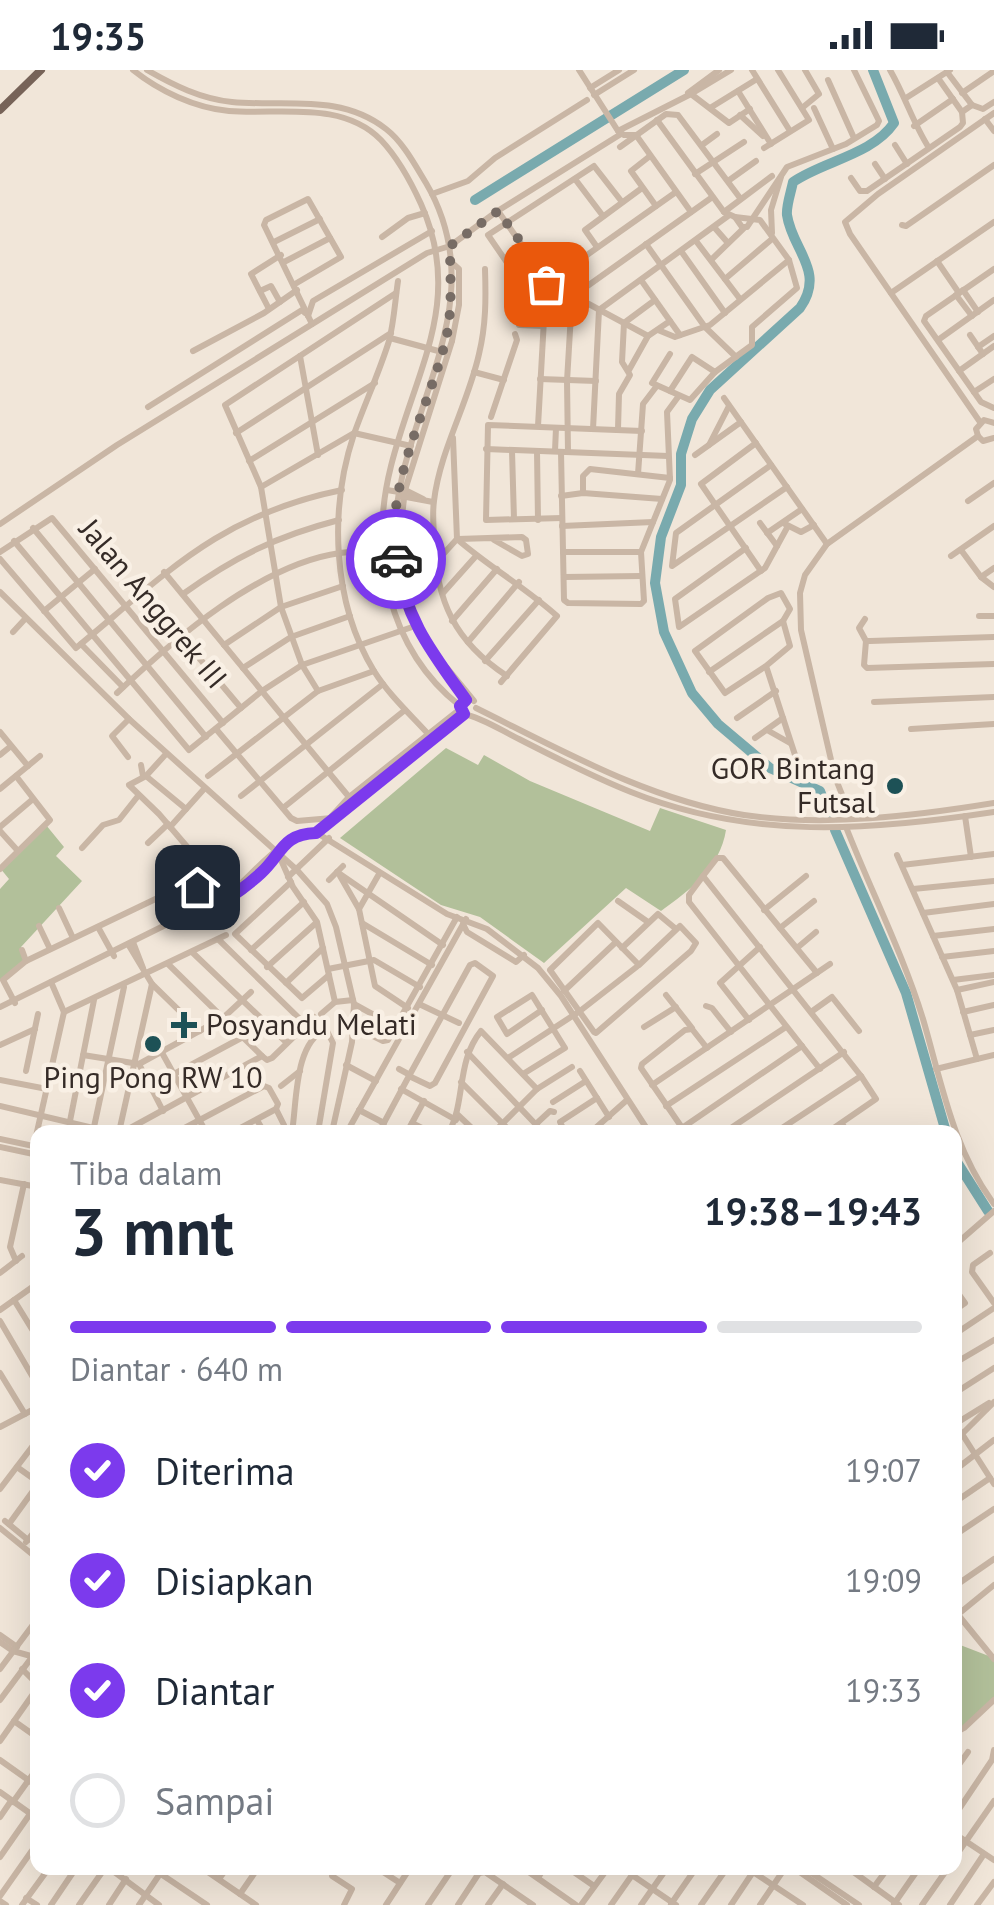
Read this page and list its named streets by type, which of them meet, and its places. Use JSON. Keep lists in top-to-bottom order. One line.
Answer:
{"streets":{"street":["Jalan Anggrek III"]},"places":{"other":["GOR Bintang Futsal","Ping Pong RW 10"],"health":["Posyandu Melati"]},"page":{"status":"19:35","heading":["3 mnt","Tiba dalam","19:38–19:43"],"bar":"Diantar · 640 m","list":[["Diterima","19:07"],["Disiapkan","19:09"],["Diantar","19:33"],"Sampai"]}}
